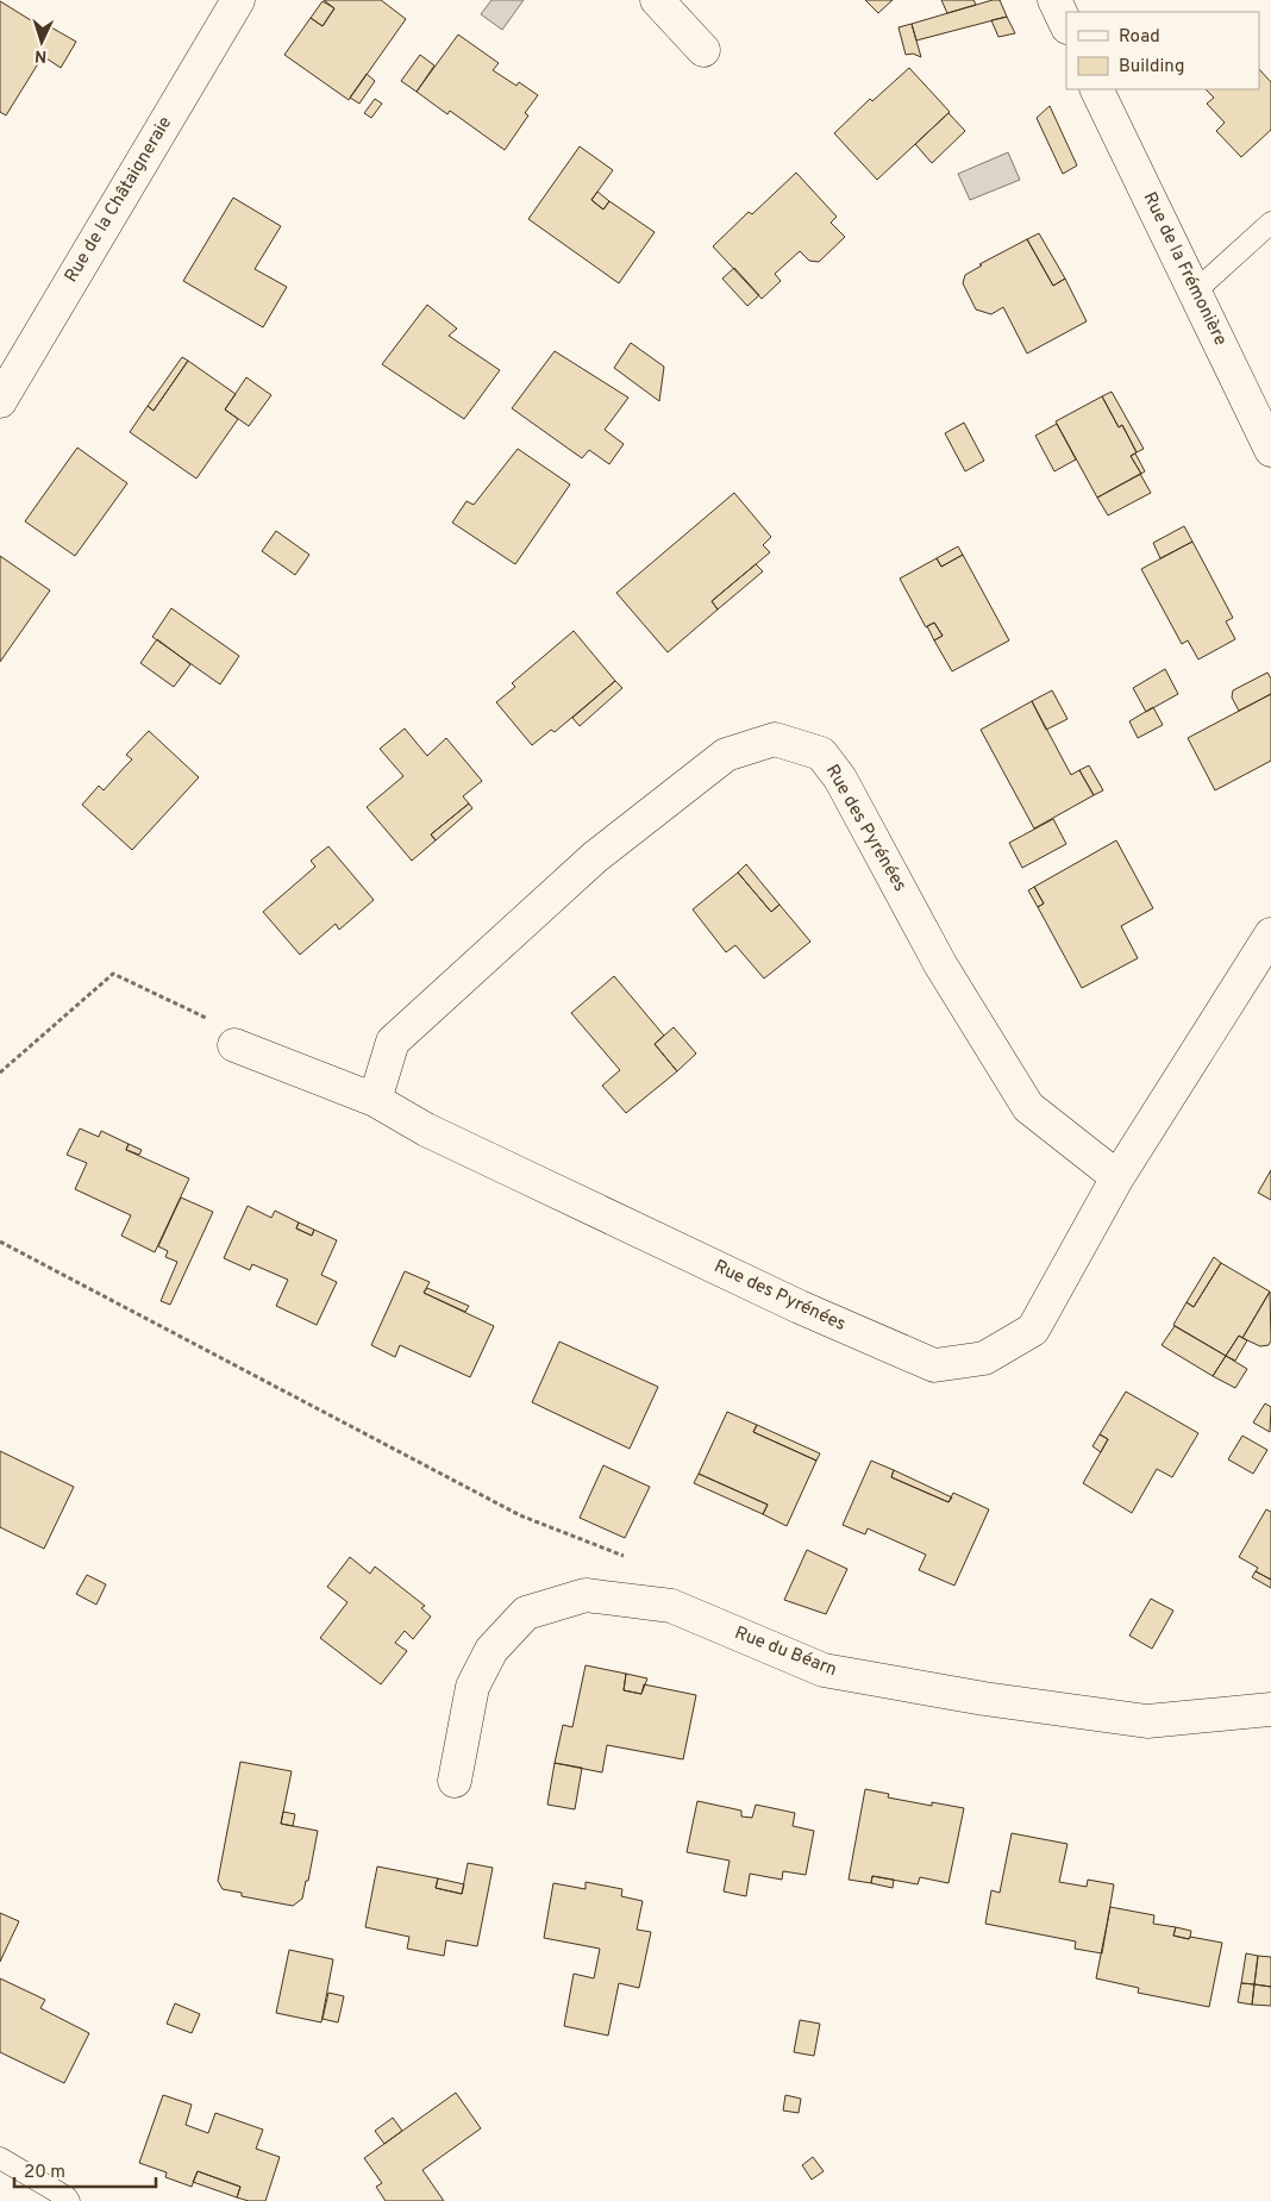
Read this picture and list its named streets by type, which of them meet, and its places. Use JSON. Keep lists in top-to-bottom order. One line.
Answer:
{"streets":{"street":["Rue de la Châtaigneraie","Rue de la Frémonière","Rue des Pyrénées","Rue du Béarn"]},"legend":["Road","Building"],"scale_bar":"20 m","north":"bottom"}
